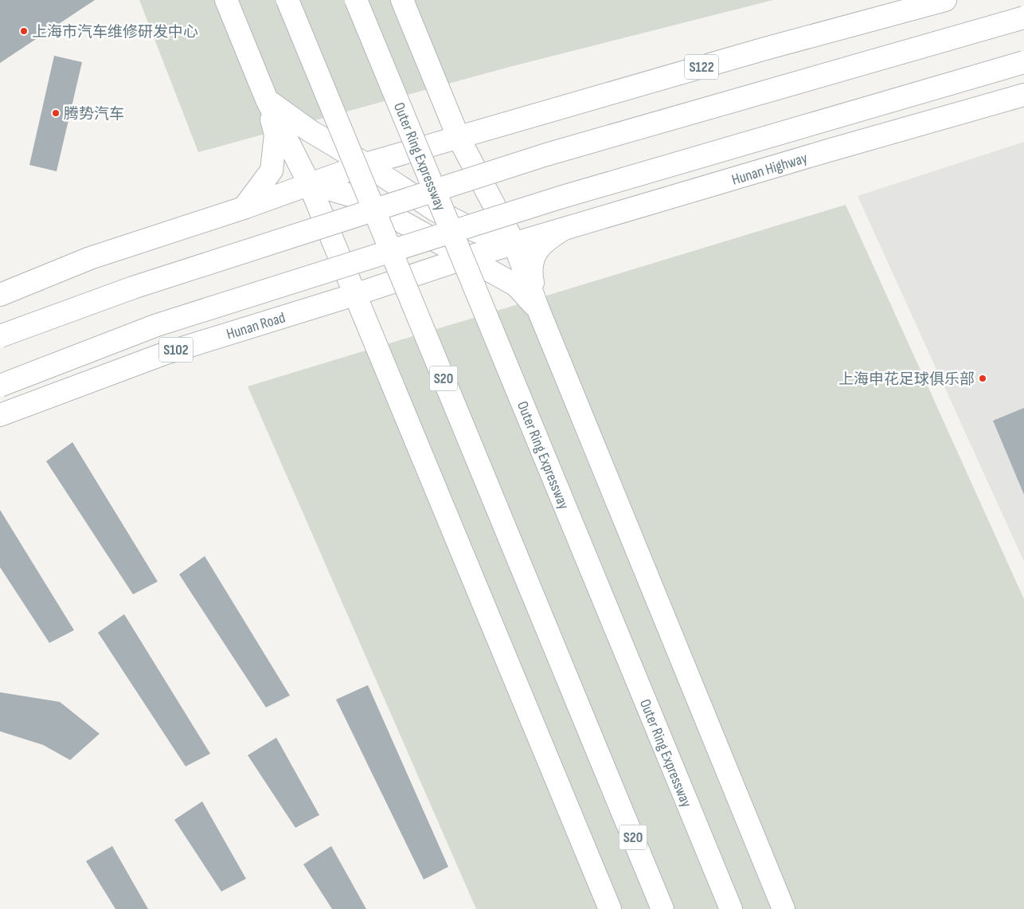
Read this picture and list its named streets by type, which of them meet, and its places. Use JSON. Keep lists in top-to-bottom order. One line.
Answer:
{"streets":{"main road":["S122","Outer Ring Expressway","Hunan Highway","Hunan Road","S102","S20"]},"crossings":[["Hunan Highway","Hunan Road"]],"places":["上海市汽车维修研发中心","腾势汽车","上海申花足球俱乐部"]}
